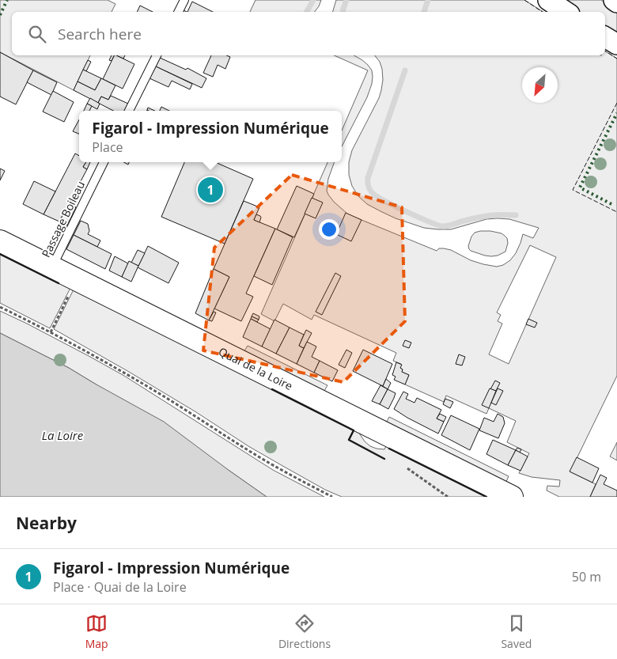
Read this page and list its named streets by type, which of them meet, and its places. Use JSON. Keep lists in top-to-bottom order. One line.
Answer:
{"streets":{"main road":["Quai de la Loire"],"lane":["Passage Boileau"]},"crossings":[["Passage Boileau","Quai de la Loire"]],"water":["La Loire"],"north":"bottom left","page":{"search":"Search here","popup":["Figarol - Impression Numérique","Place"],"pins":"1","heading":"Nearby","list":[{"mark":"1","name":"Figarol - Impression Numérique","note":"Place · Quai de la Loire","value":"50 m"}],"nav":["Map","Directions","Saved"]}}
